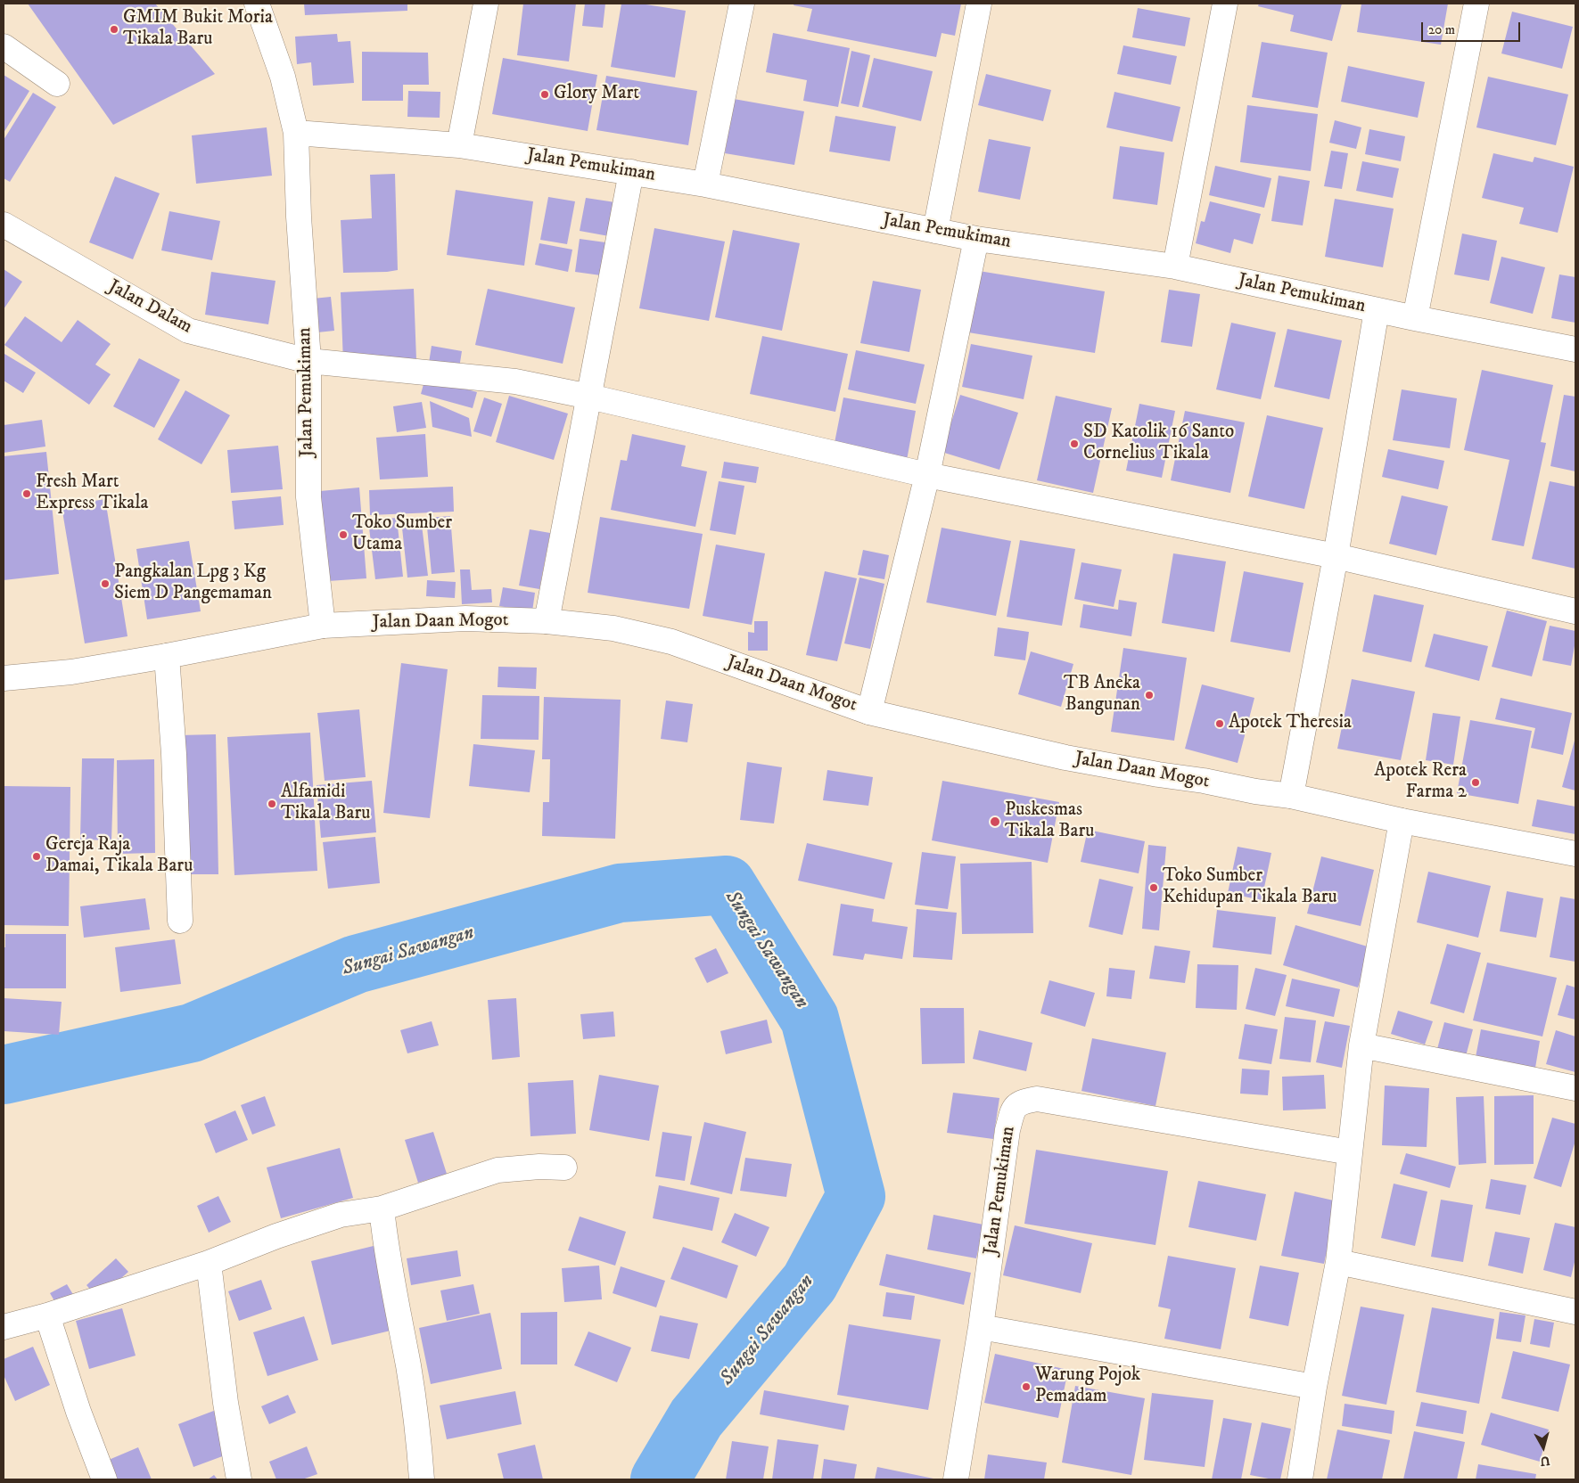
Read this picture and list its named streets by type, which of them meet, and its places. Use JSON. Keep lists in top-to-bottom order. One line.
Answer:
{"streets":{"street":["Jalan Pemukiman","Jalan Dalam","Jalan Daan Mogot"]},"crossings":[["Jalan Pemukiman","Jalan Dalam"],["Jalan Pemukiman","Jalan Daan Mogot"]],"water":["Sungai Sawangan"],"places":["GMIM Bukit Moria Tikala Baru","Glory Mart","SD Katolik 16 Santo Cornelius Tikala","Fresh Mart Express Tikala","Toko Sumber Utama","Pangkalan Lpg 3 Kg Siem D Pangemaman","TB Aneka Bangunan","Apotek Theresia","Apotek Rera Farma 2","Alfamidi Tikala Baru","Puskesmas Tikala Baru","Gereja Raja Damai, Tikala Baru","Toko Sumber Kehidupan Tikala Baru","Warung Pojok Pemadam"],"scale_bar":"20 m","north":"bottom"}
